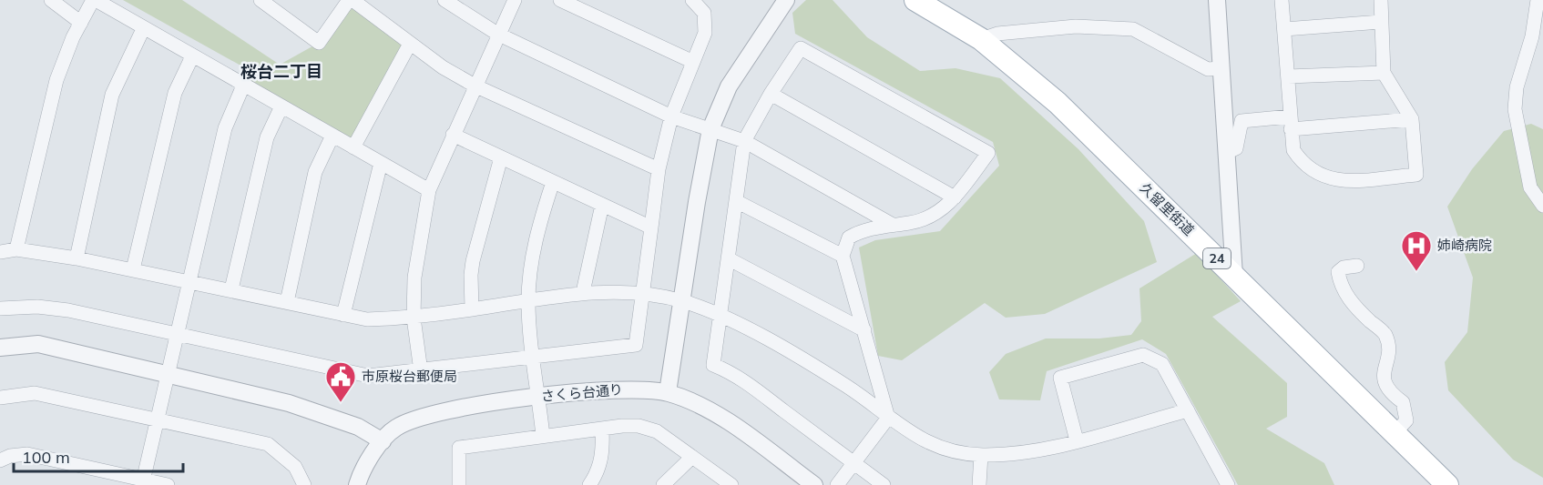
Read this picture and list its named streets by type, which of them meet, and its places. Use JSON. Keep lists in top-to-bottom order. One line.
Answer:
{"streets":{"main road":["久留里街道","24"],"street":["さくら台通り"]},"districts":["桜台二丁目"],"places":{"hospital":["姉崎病院"],"public building":["市原桜台郵便局"]},"scale_bar":"100 m"}
